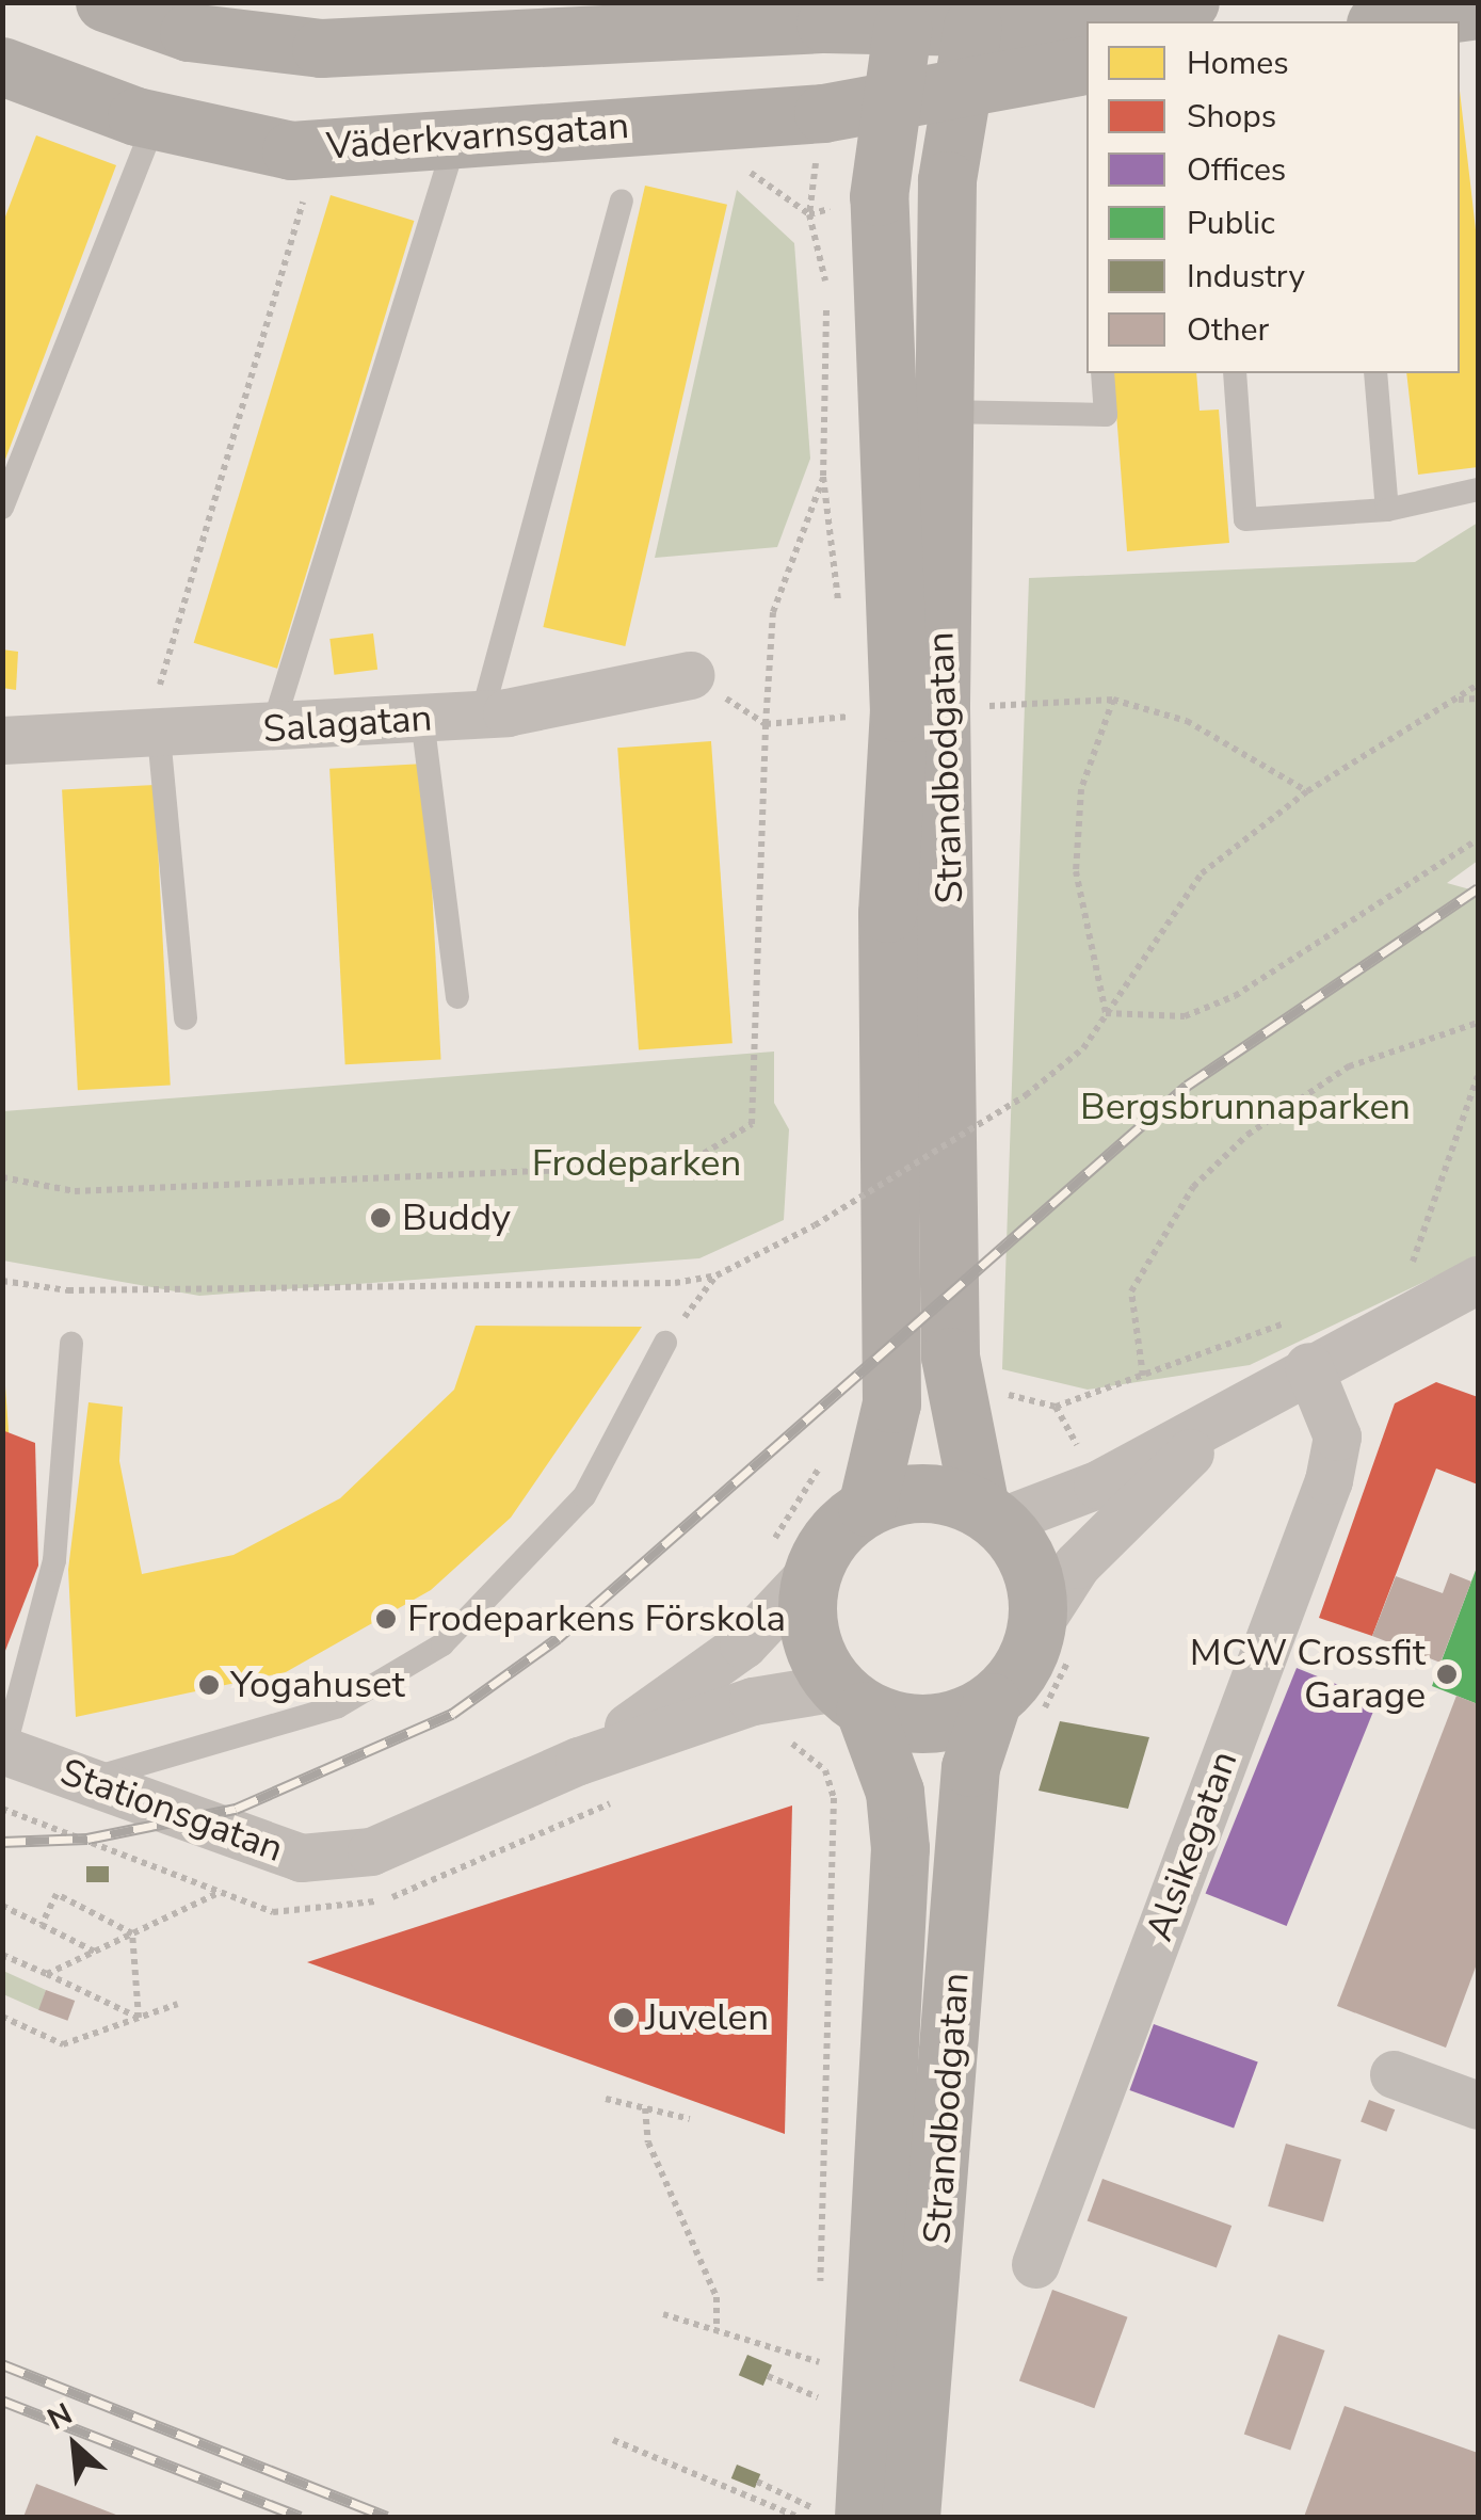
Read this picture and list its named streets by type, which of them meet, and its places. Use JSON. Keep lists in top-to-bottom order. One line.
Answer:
{"streets":{"main road":["Väderkvarnsgatan","Strandbodgatan"],"street":["Salagatan","Stationsgatan","Alsikegatan"]},"crossings":[["Väderkvarnsgatan","Strandbodgatan"],["Strandbodgatan","Stationsgatan"]],"parks":["Bergsbrunnaparken","Frodeparken"],"places":["Buddy","Frodeparkens Förskola","MCW Crossfit Garage","Yogahuset","Juvelen"],"legend":["Homes","Shops","Offices","Public","Industry","Other"],"north":"top left"}
